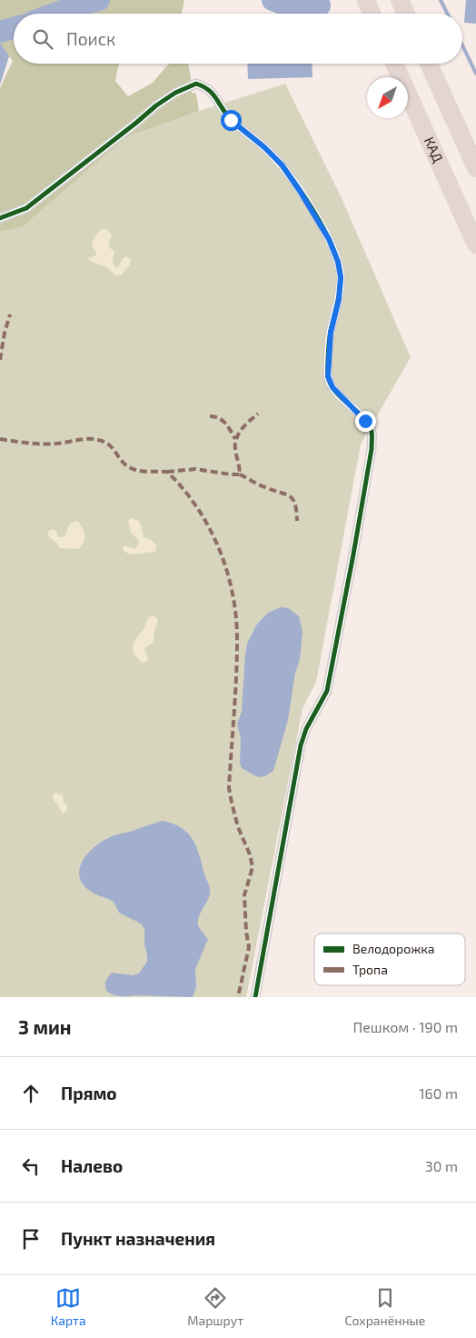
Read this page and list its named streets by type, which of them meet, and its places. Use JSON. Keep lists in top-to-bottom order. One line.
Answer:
{"streets":{"highway":["КАД"]},"legend":["Велодорожка","Тропа"],"north":"bottom left","page":{"search":"Поиск","heading":["3 мин","Пешком · 190 m"],"list":[["Прямо","160 m"],["Налево","30 m"],"Пункт назначения"],"nav":["Карта","Маршрут","Сохранённые"]}}
